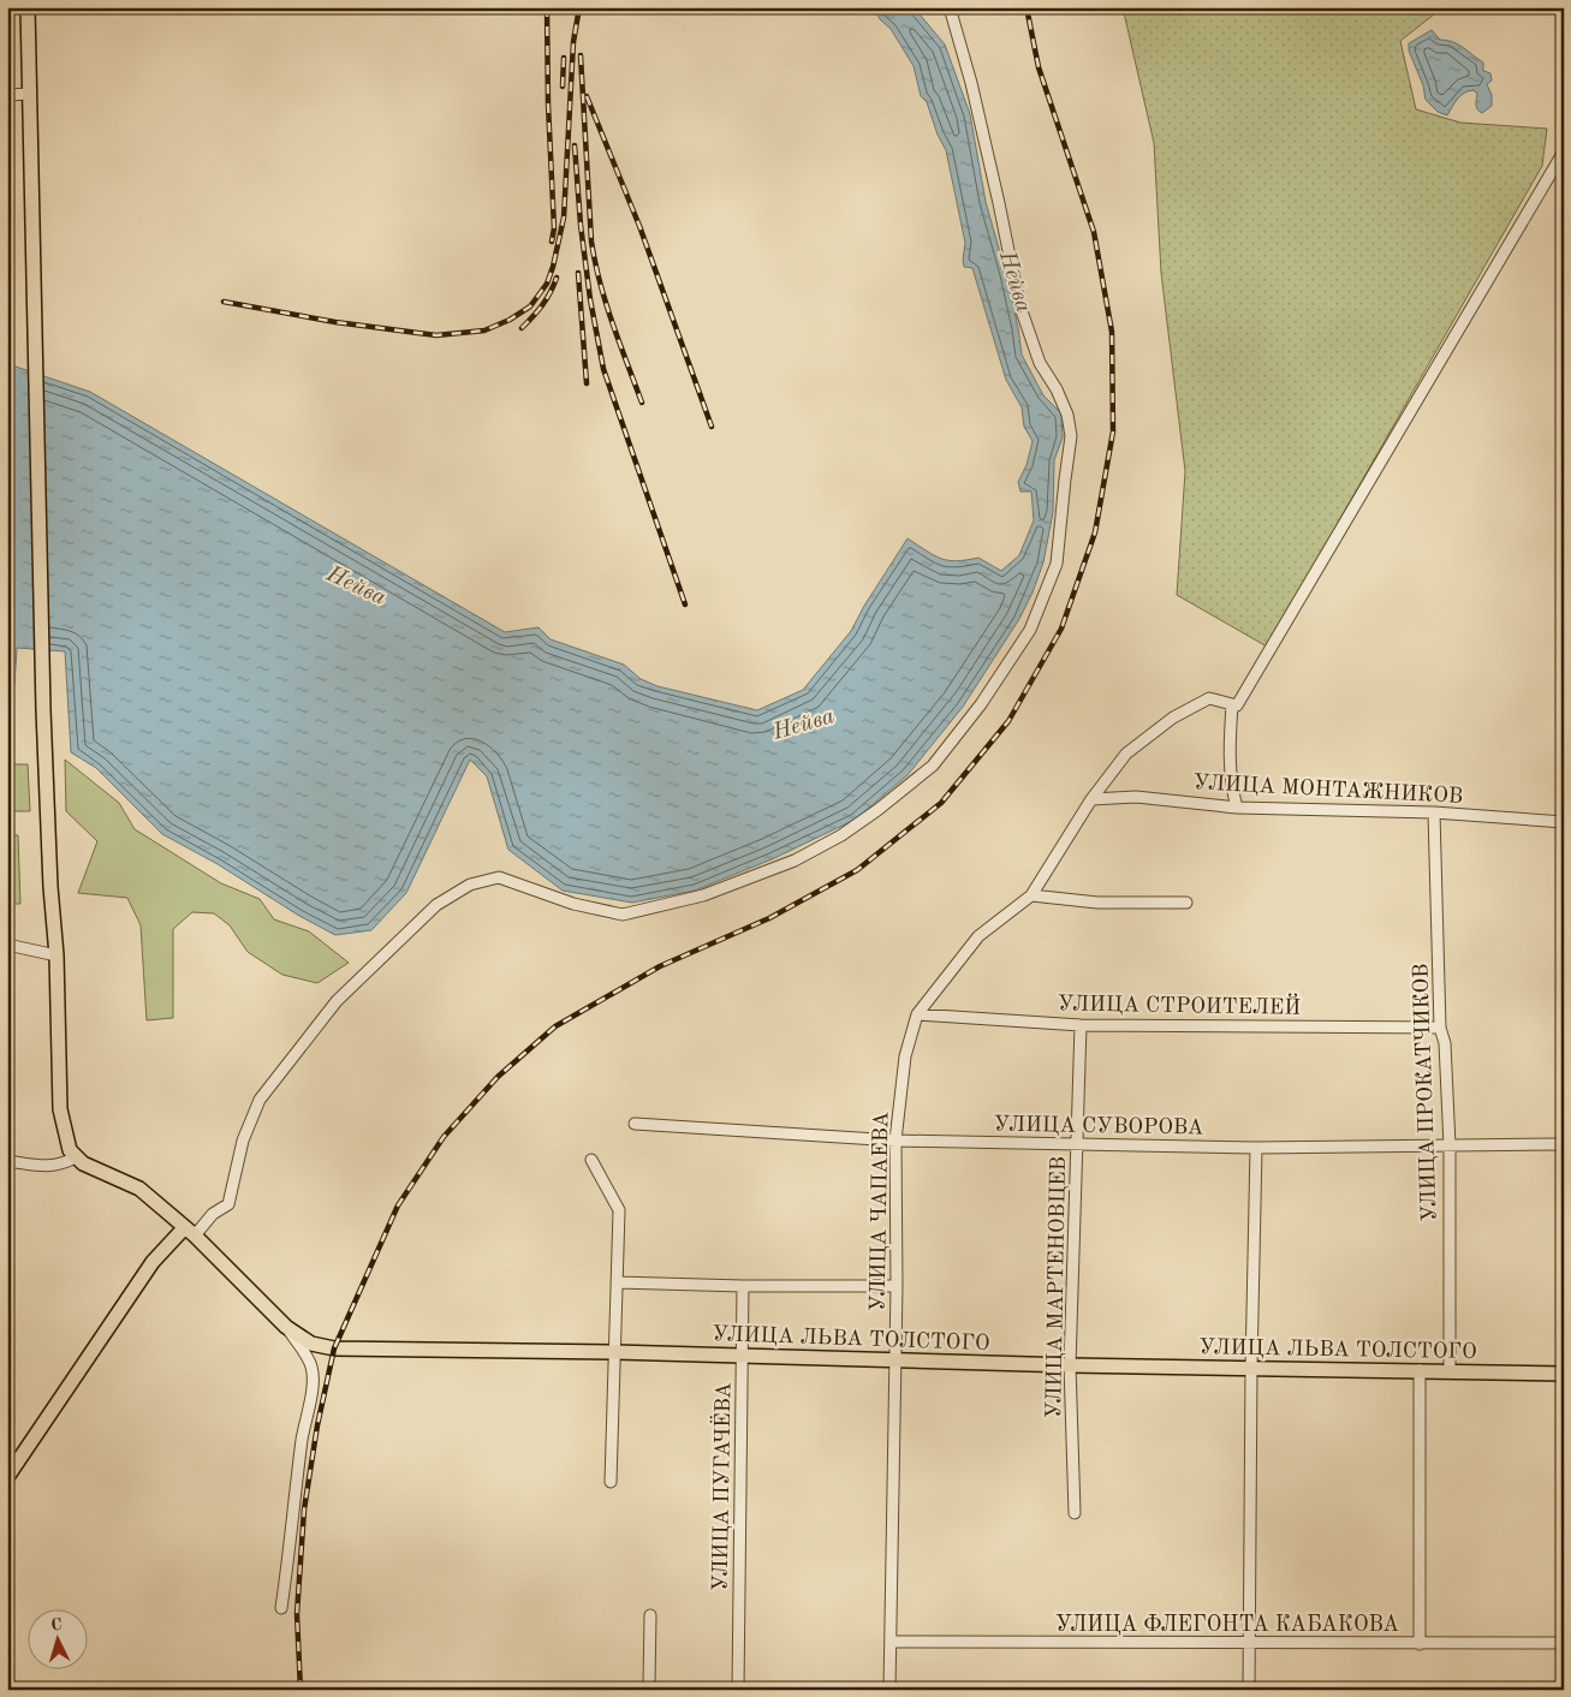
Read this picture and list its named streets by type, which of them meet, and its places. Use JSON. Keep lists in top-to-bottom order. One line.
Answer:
{"streets":{"main road":["УЛИЦА ЛЬВА ТОЛСТОГО"],"street":["УЛИЦА МОНТАЖНИКОВ","УЛИЦА СТРОИТЕЛЕЙ","УЛИЦА ПРОКАТЧИКОВ","УЛИЦА СУВОРОВА","УЛИЦА ЧАПАЕВА","УЛИЦА МАРТЕНОВЦЕВ","УЛИЦА ПУГАЧЁВА","УЛИЦА ФЛЕГОНТА КАБАКОВА"]},"crossings":[["УЛИЦА МОНТАЖНИКОВ","УЛИЦА ПРОКАТЧИКОВ"],["УЛИЦА МОНТАЖНИКОВ","УЛИЦА ЧАПАЕВА"],["УЛИЦА СТРОИТЕЛЕЙ","УЛИЦА ПРОКАТЧИКОВ"],["УЛИЦА СТРОИТЕЛЕЙ","УЛИЦА ЧАПАЕВА"],["УЛИЦА СТРОИТЕЛЕЙ","УЛИЦА МАРТЕНОВЦЕВ"],["УЛИЦА ПРОКАТЧИКОВ","УЛИЦА СУВОРОВА"],["УЛИЦА ПРОКАТЧИКОВ","УЛИЦА ЛЬВА ТОЛСТОГО"],["УЛИЦА СУВОРОВА","УЛИЦА ЧАПАЕВА"],["УЛИЦА СУВОРОВА","УЛИЦА МАРТЕНОВЦЕВ"],["УЛИЦА ЧАПАЕВА","УЛИЦА ЛЬВА ТОЛСТОГО"],["УЛИЦА ЧАПАЕВА","УЛИЦА ФЛЕГОНТА КАБАКОВА"],["УЛИЦА МАРТЕНОВЦЕВ","УЛИЦА ЛЬВА ТОЛСТОГО"],["УЛИЦА ЛЬВА ТОЛСТОГО","УЛИЦА ПУГАЧЁВА"]],"water":["Нейва"],"north":"top"}
